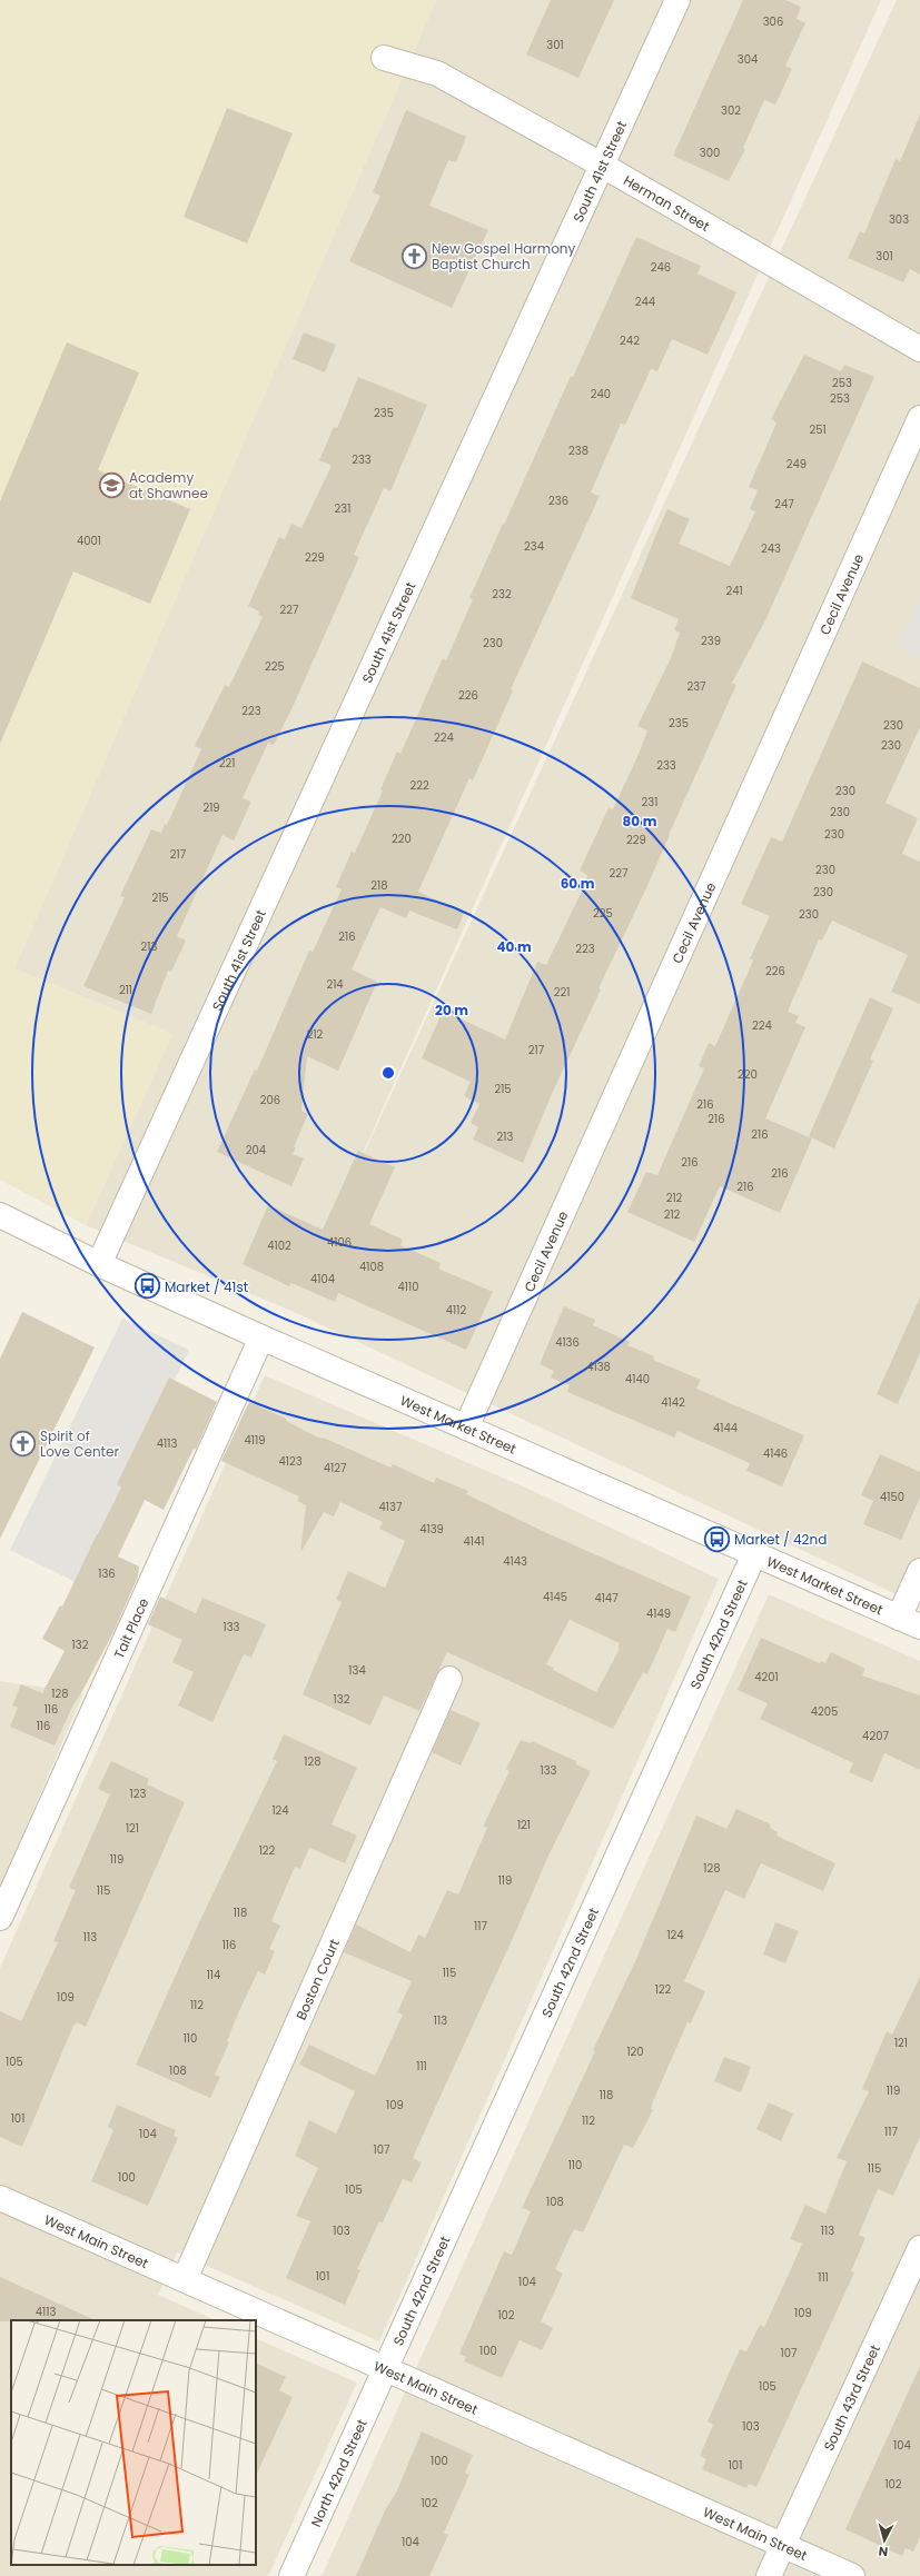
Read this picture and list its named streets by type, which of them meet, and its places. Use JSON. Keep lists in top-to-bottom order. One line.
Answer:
{"streets":{"street":["South 41st Street","Herman Street","Cecil Avenue","West Market Street","Tait Place","South 42nd Street","Boston Court","West Main Street","South 43rd Street","North 42nd Street"]},"crossings":[["South 41st Street","Herman Street"],["South 41st Street","West Market Street"],["Cecil Avenue","West Market Street"],["West Market Street","Tait Place"],["West Market Street","South 42nd Street"],["South 42nd Street","West Main Street"],["South 42nd Street","North 42nd Street"],["Boston Court","West Main Street"],["West Main Street","South 43rd Street"],["West Main Street","North 42nd Street"]],"places":{"church":["New Gospel Harmony Baptist Church","Spirit of Love Center"],"school or university":["Academy at Shawnee"],"bus stop":["Market / 41st","Market / 42nd"]},"house_numbers":["306","301","304","302","300","303","301","246","244","242","253","240","253","235","251","238","233","249","236","247","231","4001","234","243","229","241","232","227","239","230","225","237","226","223","235","230","224","230","221","233","222","230","231","219","230","230","220","229","217","230","227","218","230","215","225","230","216","213","223","226","214","211","221","224","212","217","220","215","206","216","216","216","213","204","216","216","216","212","212","4106","4102","4108","4104","4110","4112","4136","4138","4140","4142","4144","4119","4113","4146","4123","4127","4150","4137","4139","4141","4143","136","4145","4147","4149","133","132","134","4201","128","132","116","4205","116","4207","128","133","123","124","121","121","122","119","128","119","115","118","117","124","113","116","115","114","122","109","112","113","110","121","120","105","111","108","119","118","109","101","112","117","104","107","110","115","100","105","108","103","113","101","111","104","4113","109","102","100","107","105","103","104","100","101","102","102","104"],"north":"bottom","rings":["80 m","60 m","40 m","20 m"]}
